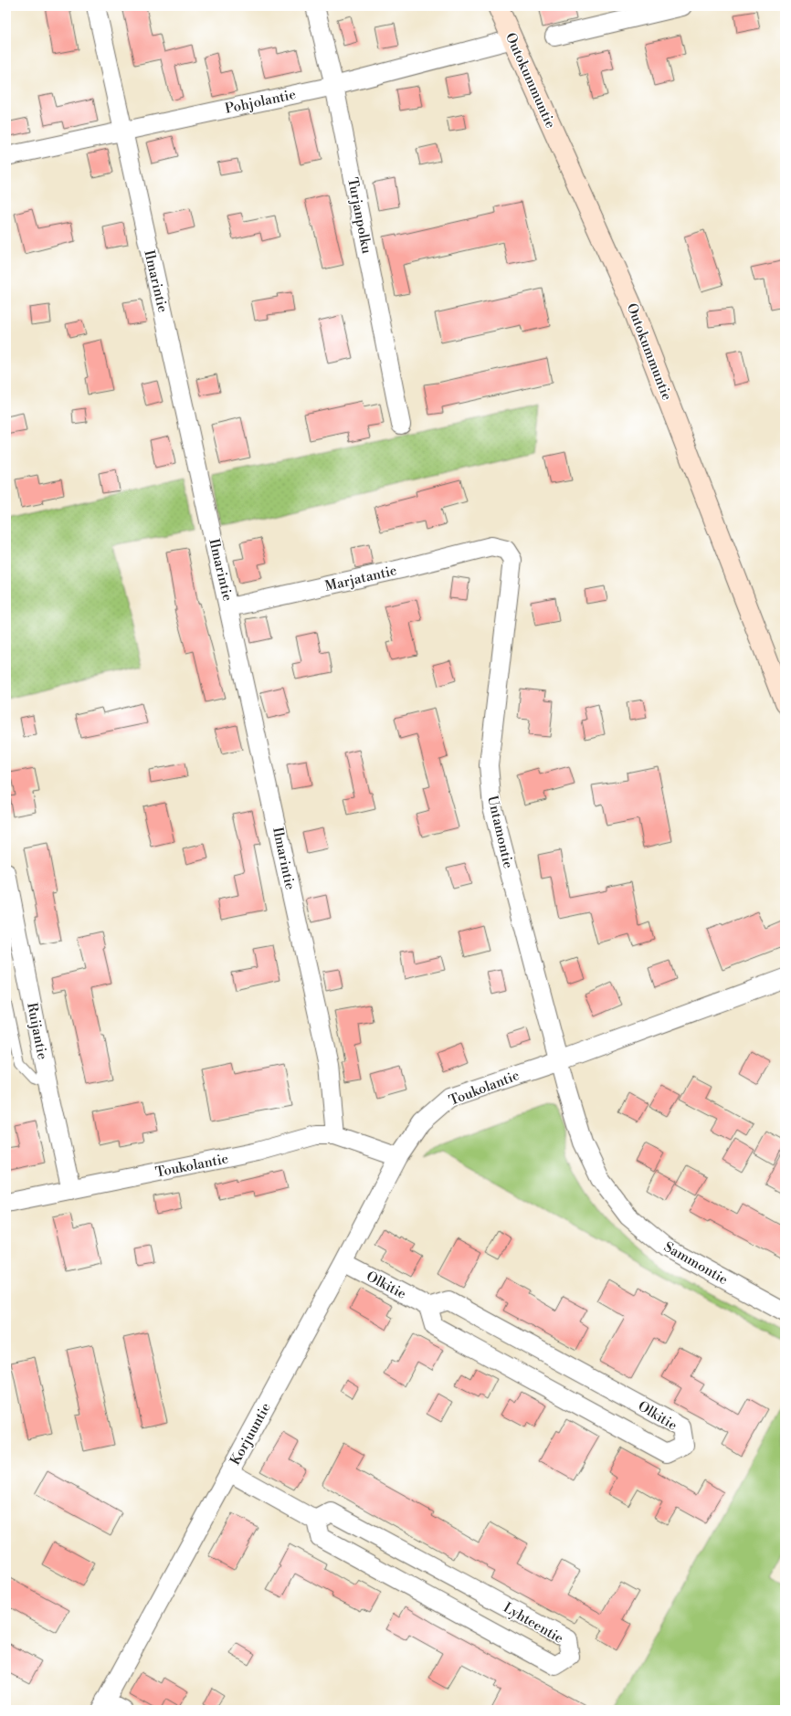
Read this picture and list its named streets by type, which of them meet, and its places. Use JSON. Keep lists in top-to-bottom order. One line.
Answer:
{"streets":{"main road":["Outokummuntie"],"street":["Pohjolantie","Turjanpolku","Ilmarintie","Marjatantie","Untamontie","Ruijantie","Toukolantie","Sammontie","Olkitie","Korjuuntie","Lyhteentie"]},"crossings":[["Outokummuntie","Pohjolantie"],["Pohjolantie","Turjanpolku"],["Pohjolantie","Ilmarintie"],["Ilmarintie","Marjatantie"],["Ilmarintie","Toukolantie"],["Marjatantie","Untamontie"],["Untamontie","Toukolantie"],["Untamontie","Sammontie"],["Ruijantie","Toukolantie"],["Toukolantie","Sammontie"],["Toukolantie","Korjuuntie"],["Olkitie","Korjuuntie"]]}
